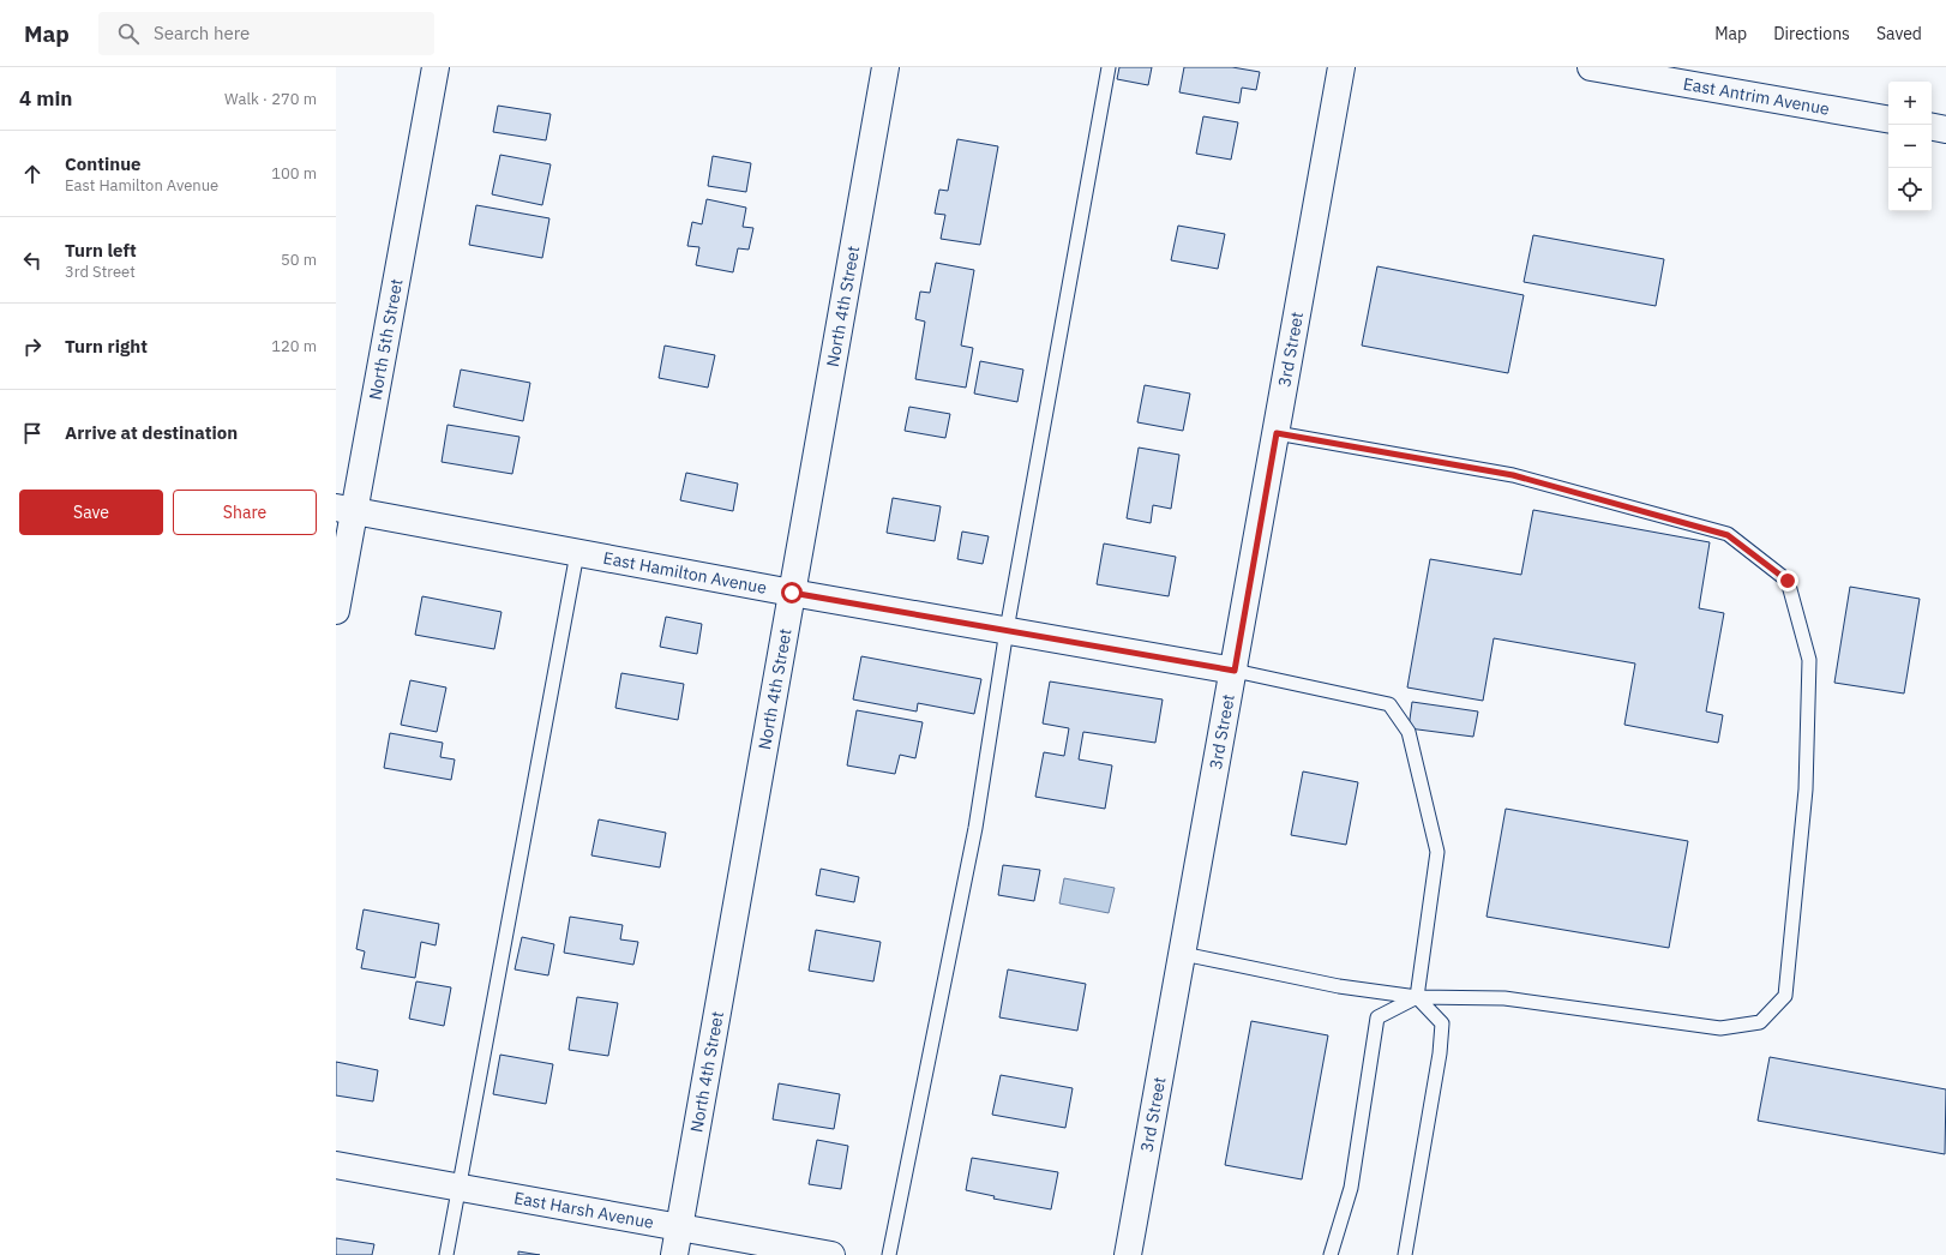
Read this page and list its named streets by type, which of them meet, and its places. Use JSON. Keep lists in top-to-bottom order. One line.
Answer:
{"streets":{"street":["East Antrim Avenue","North 4th Street","North 5th Street","3rd Street","East Hamilton Avenue","East Harsh Avenue"]},"crossings":[["North 4th Street","East Hamilton Avenue"],["North 4th Street","East Harsh Avenue"],["North 5th Street","East Hamilton Avenue"],["3rd Street","East Hamilton Avenue"]],"page":{"header":"Map","search":"Search here","nav":["Map","Directions","Saved"],"heading":["4 min","Walk · 270 m"],"map_buttons":["+","−"],"list":[["Continue","East Hamilton Avenue","100 m"],["Turn left","3rd Street","50 m"],["Turn right","120 m"],"Arrive at destination"],"buttons":["Save","Share"]}}
